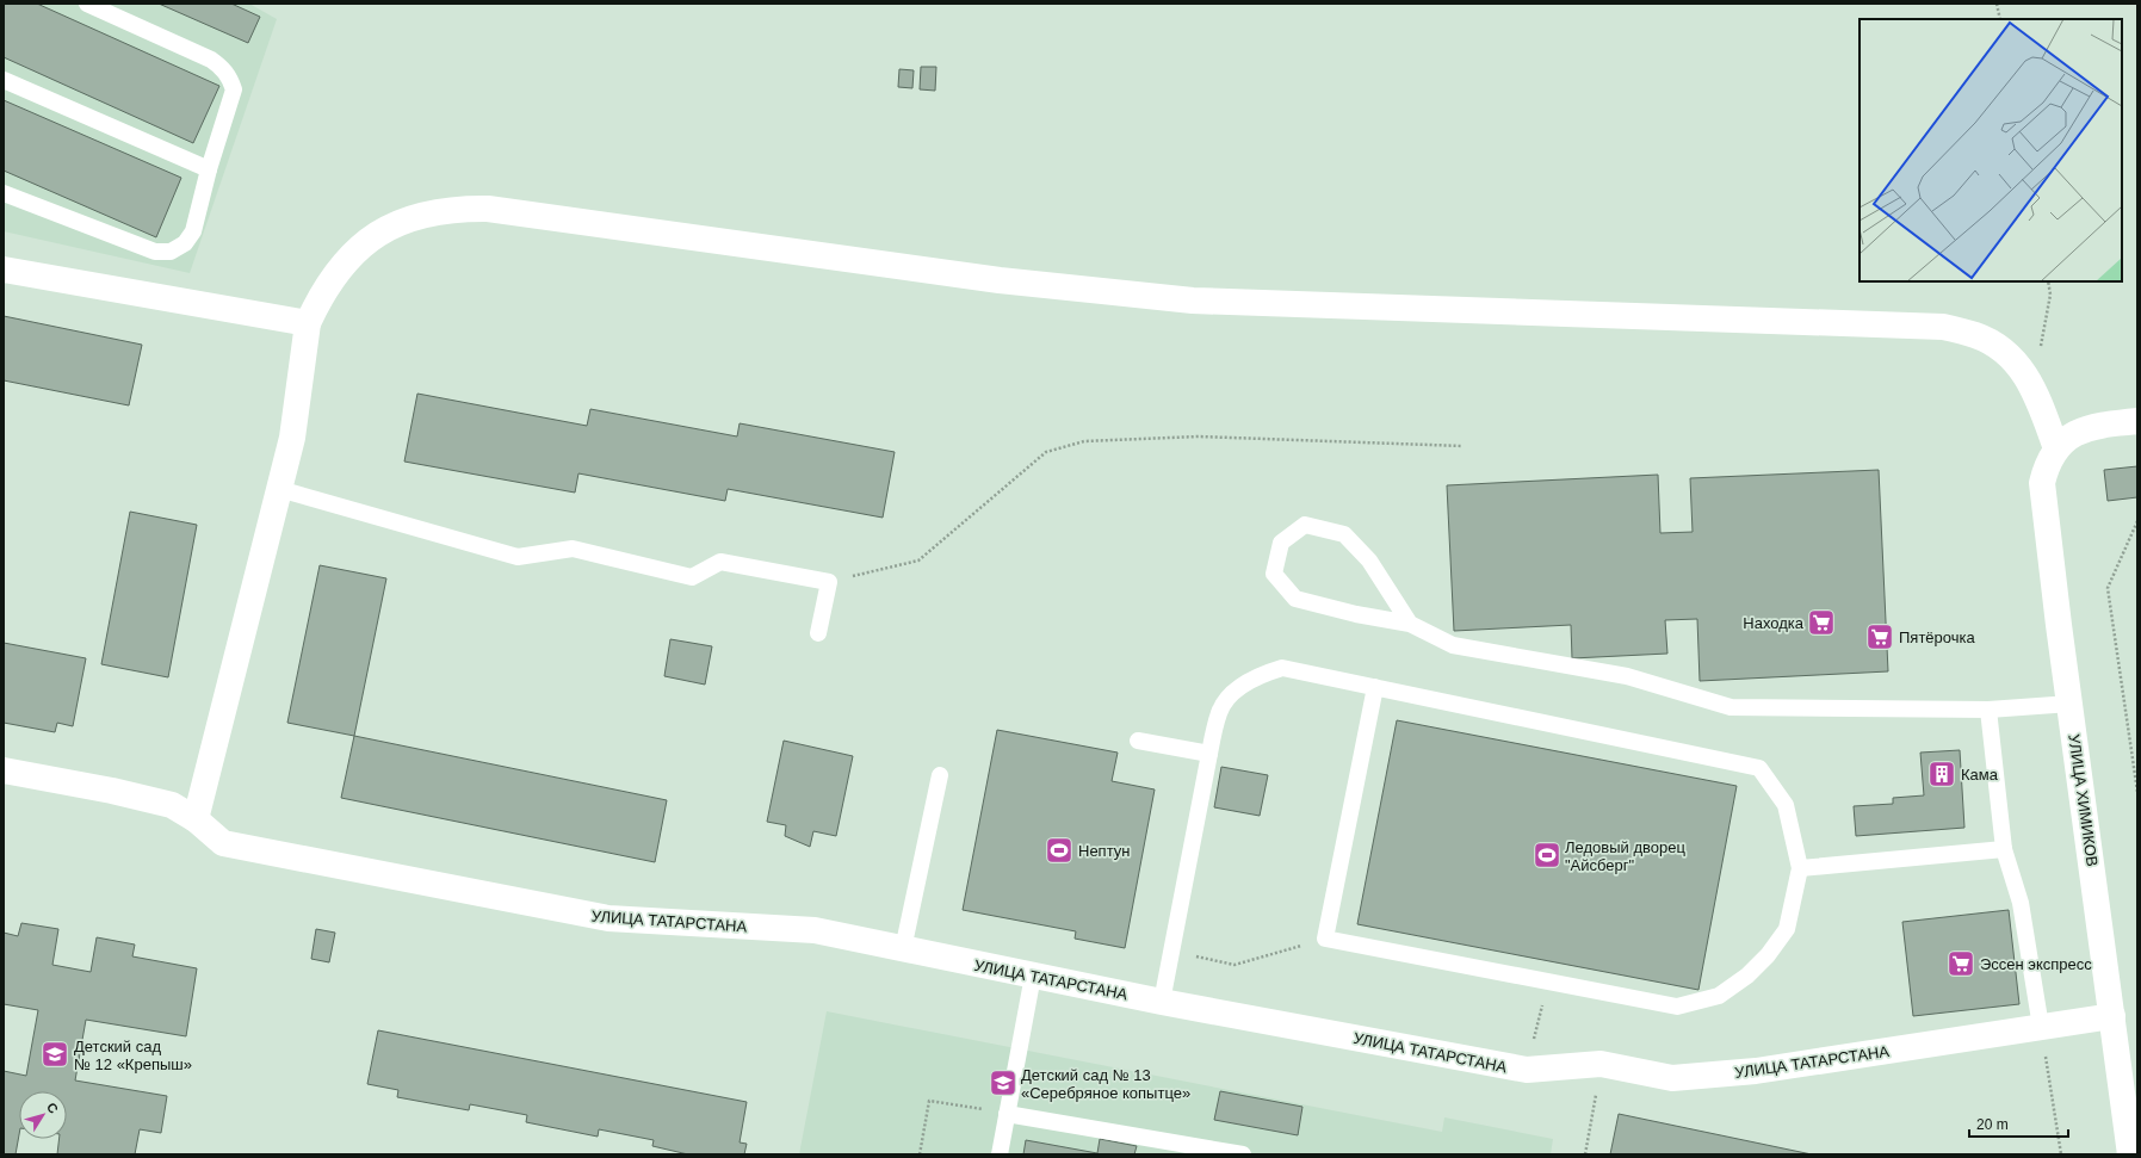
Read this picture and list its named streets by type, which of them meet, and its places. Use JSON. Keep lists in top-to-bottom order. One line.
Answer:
{"streets":{"street":["УЛИЦА ХИМИКОВ","УЛИЦА ТАТАРСТАНА"]},"crossings":[["УЛИЦА ХИМИКОВ","УЛИЦА ТАТАРСТАНА"]],"places":{"supermarket":["Находка","Пятёрочка","Эссен экспресс"],"building":["Кама"],"sports":["Нептун","Ледовый дворец \"Айсберг\""],"school or university":["Детский сад № 12 «Крепыш»","Детский сад № 13 «Серебряное копытце»"]},"scale_bar":"20 m","north":"top right"}
